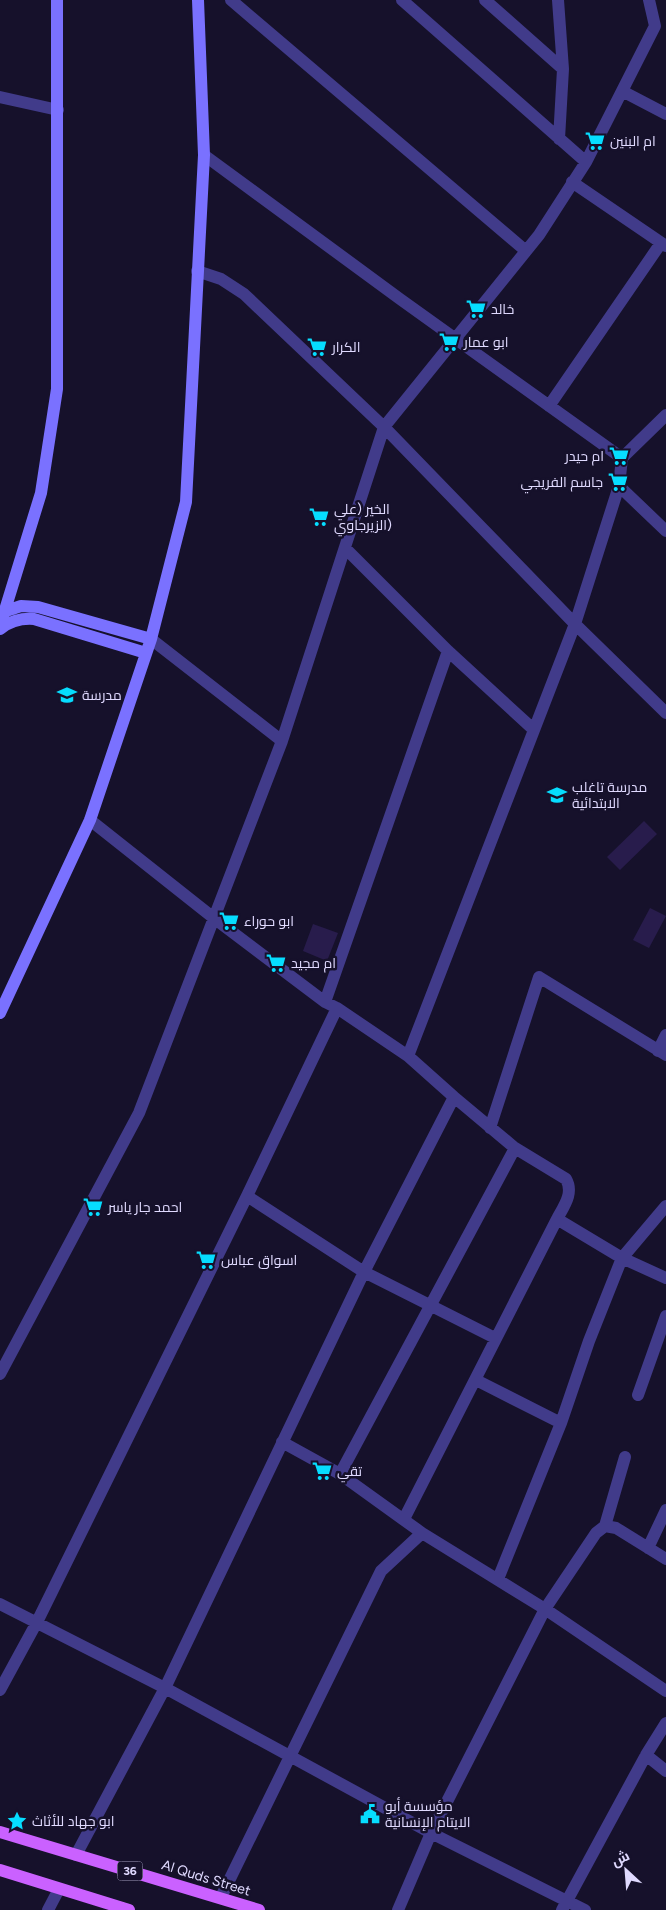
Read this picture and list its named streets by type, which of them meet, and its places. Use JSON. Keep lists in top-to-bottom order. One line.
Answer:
{"streets":{"main road":["36","Al Quds Street"]},"places":{"supermarket":["ام البنين","خالد","ابو عمار","الكرار","ام حيدر","جاسم الفريجي","الخير (علي الزيرجاوي)","ابو حوراء","ام مجيد","احمد جار ياسر","اسواق عباس","تقي"],"school or university":["مدرسة","مدرسة تاغلب الابتدائية"],"public building":["مؤسسة أبو الايتام الإنسانية"],"place":["ابو جهاد للأثاث"]},"north":"top left"}
